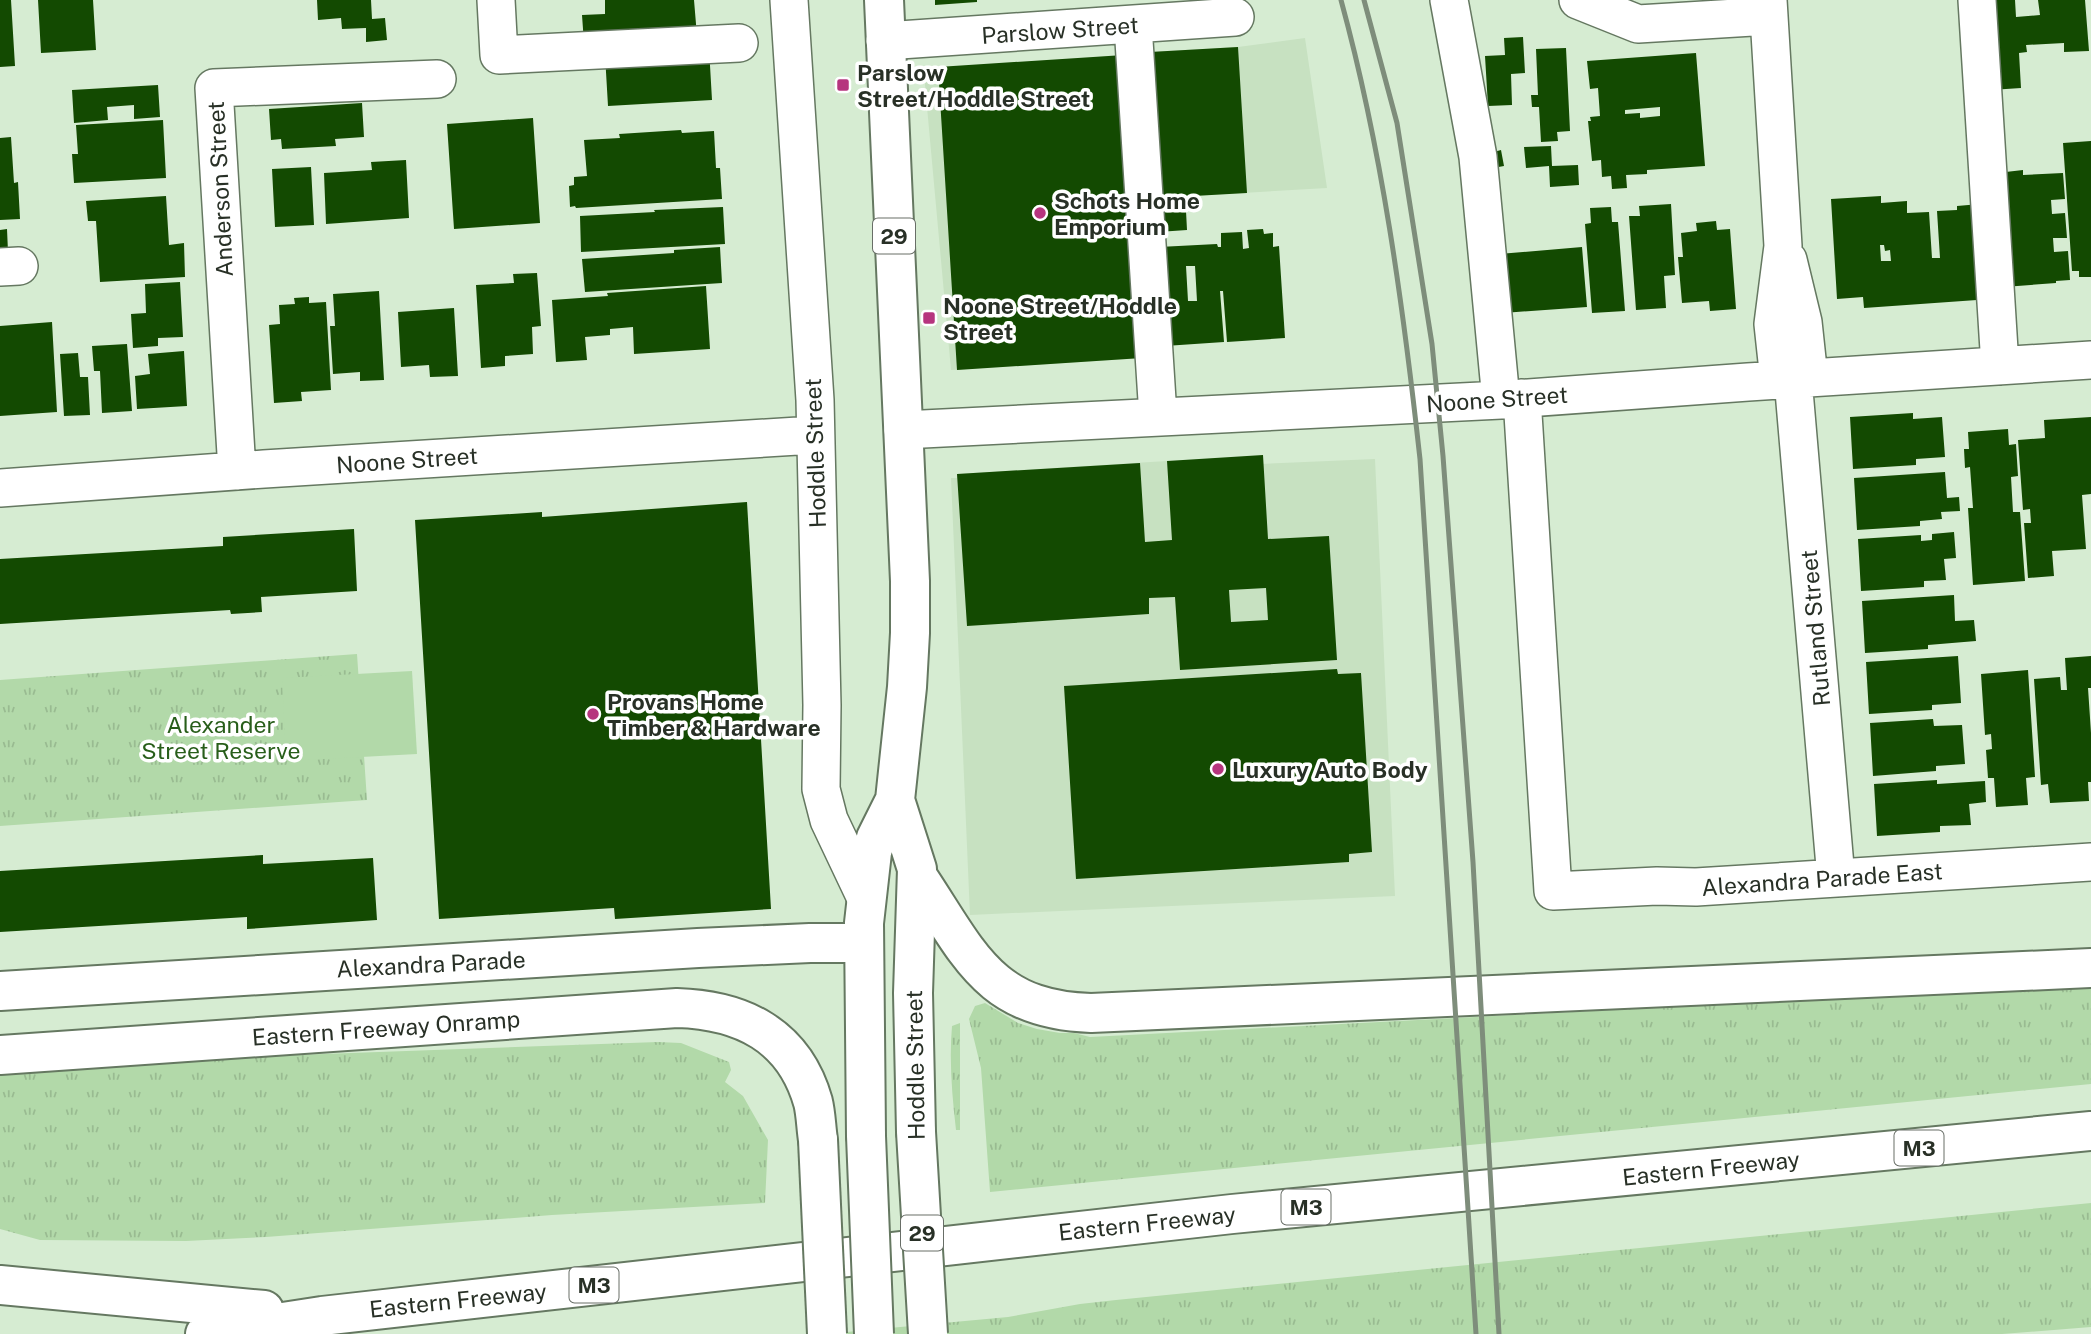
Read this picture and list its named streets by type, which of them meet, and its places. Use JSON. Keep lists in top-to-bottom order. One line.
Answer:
{"streets":{"main road":["29","Hoddle Street","Alexandra Parade","Eastern Freeway Onramp","M3","Eastern Freeway"],"street":["Parslow Street","Anderson Street","Noone Street","Rutland Street","Alexandra Parade East"]},"crossings":[["Parslow Street","Hoddle Street"],["Anderson Street","Noone Street"],["Noone Street","Hoddle Street"],["Noone Street","Rutland Street"],["Noone Street","Alexandra Parade East"],["Hoddle Street","Alexandra Parade"],["Rutland Street","Alexandra Parade East"]],"parks":["Alexander Street Reserve"],"places":{"transit":["Parslow Street/Hoddle Street","Noone Street/Hoddle Street"],"other":["Schots Home Emporium","Provans Home Timber & Hardware","Luxury Auto Body"]}}
